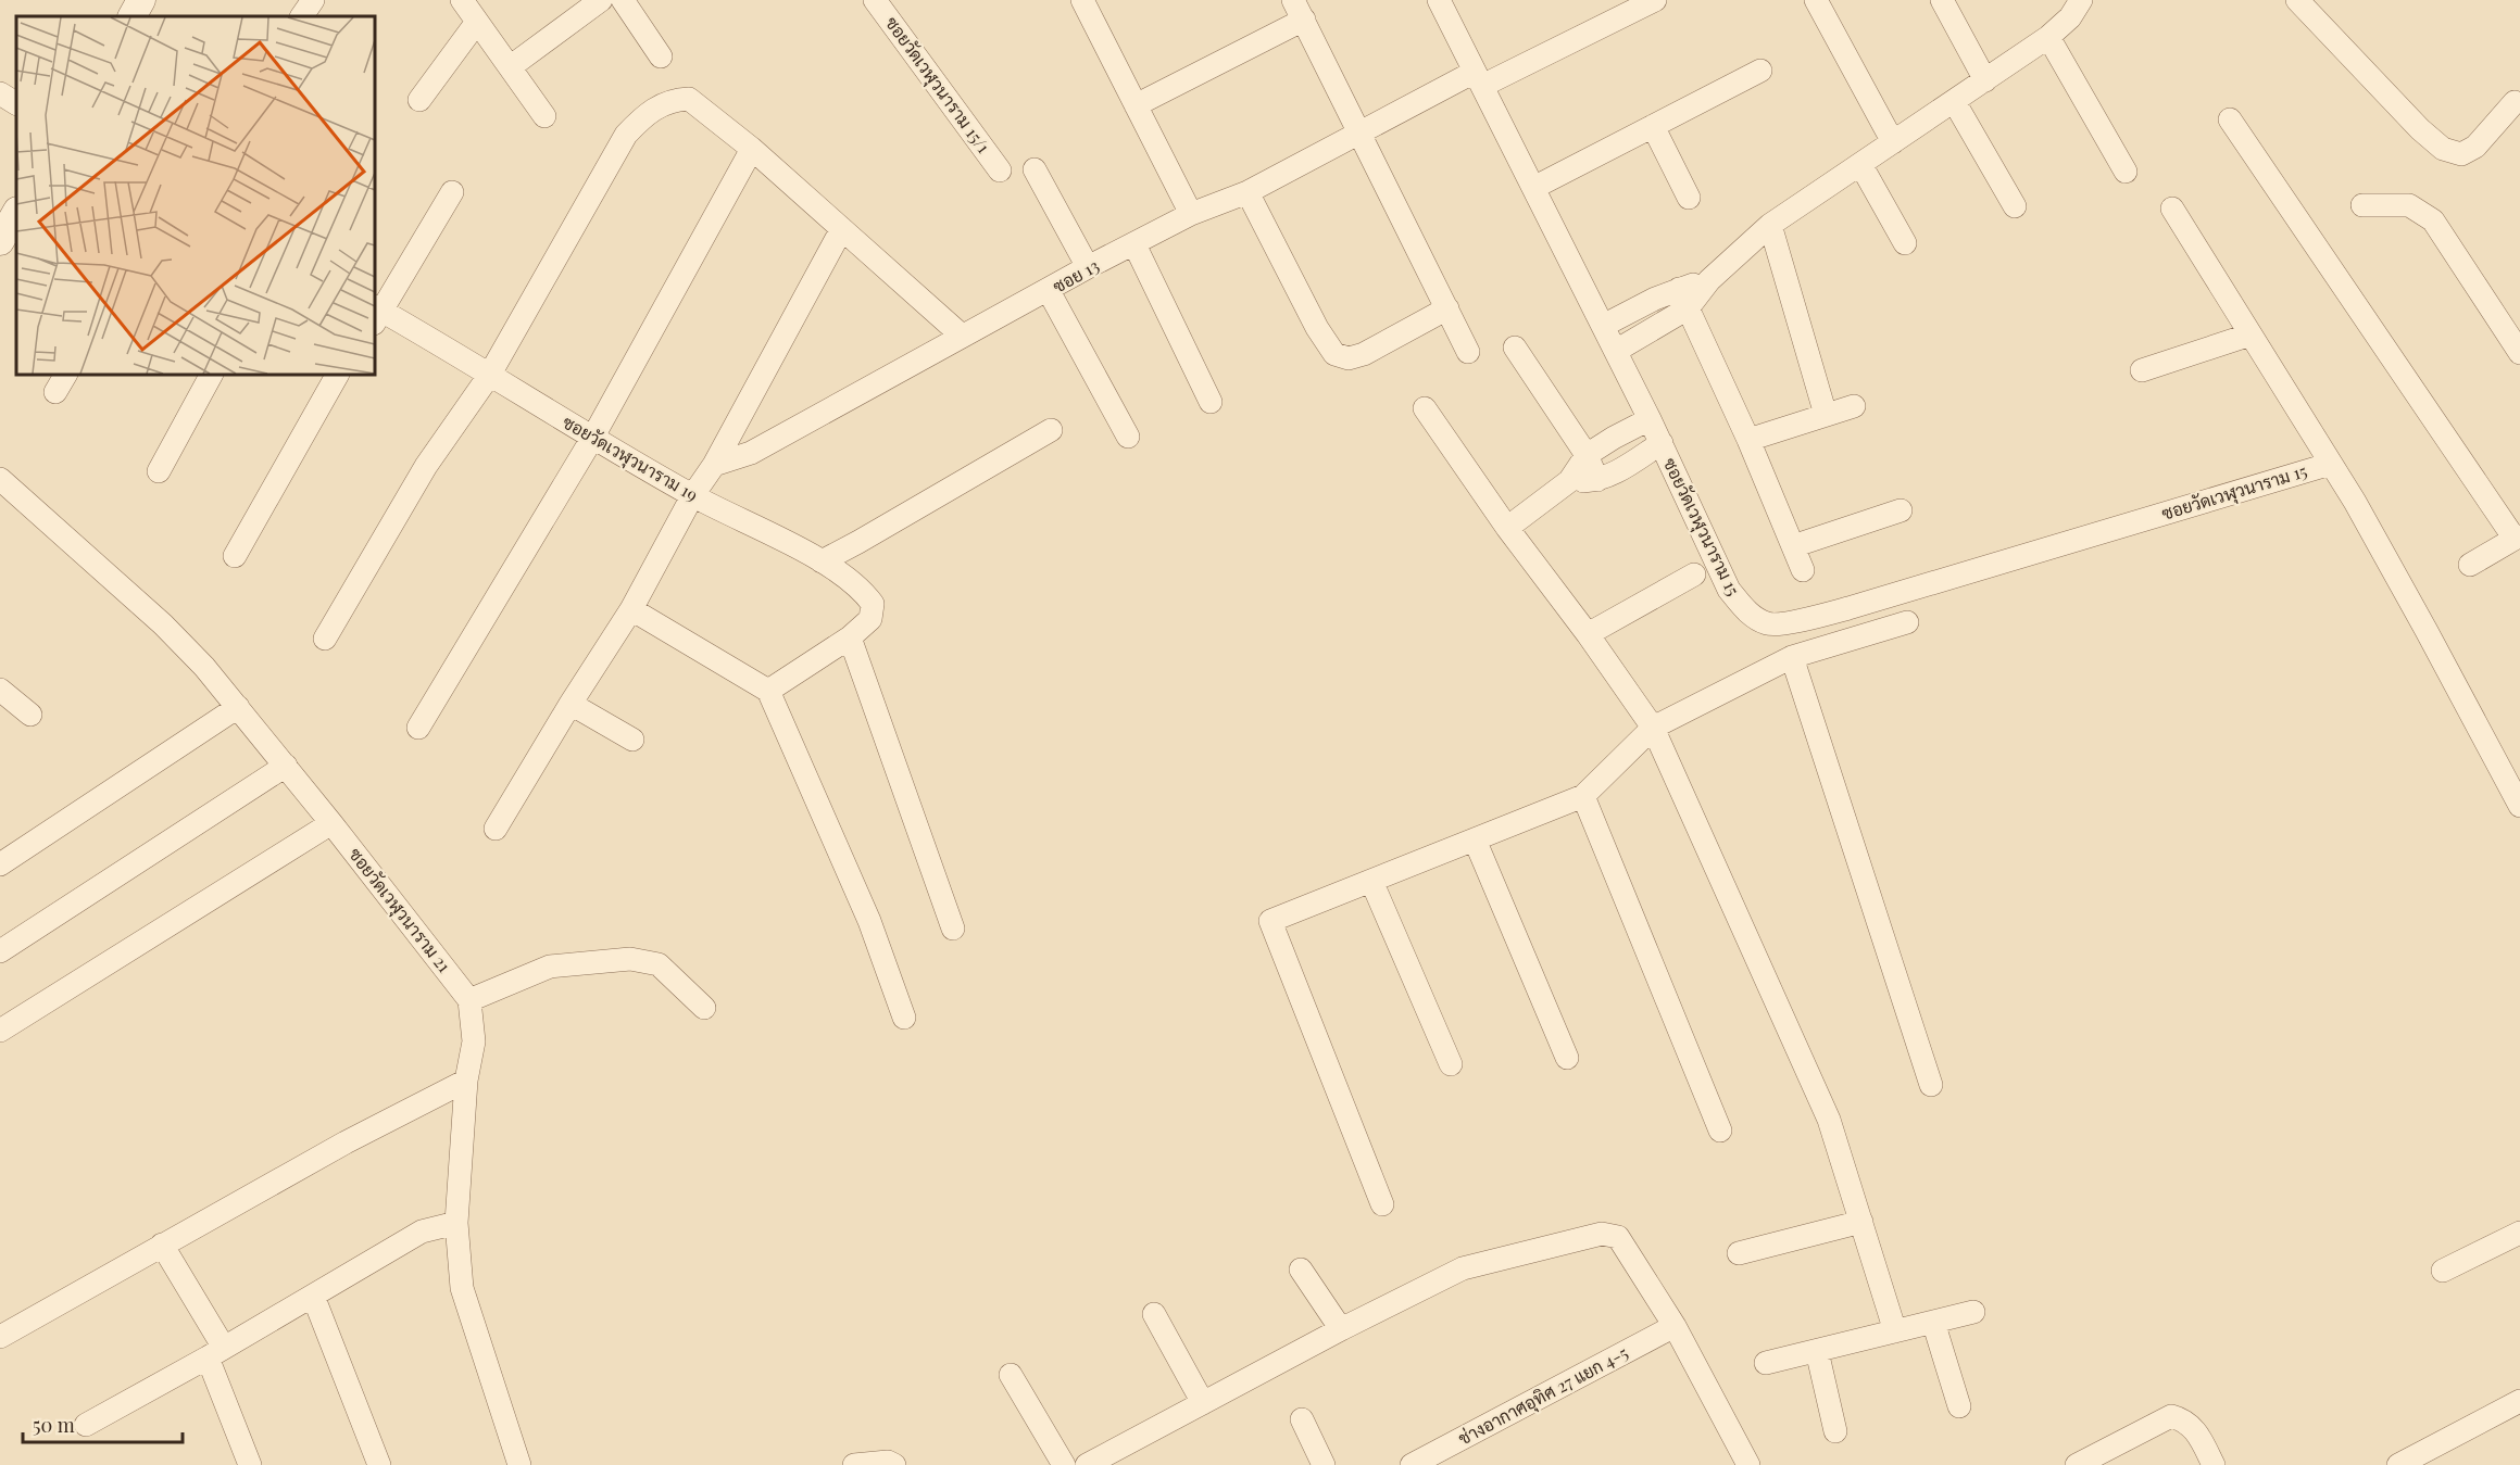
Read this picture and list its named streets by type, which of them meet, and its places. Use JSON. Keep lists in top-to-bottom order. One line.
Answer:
{"streets":{"street":["ซอยวัดเวฬุวนาราม 15/1","ซอย 13","ซอยวัดเวฬุวนาราม 19","ซอยวัดเวฬุวนาราม 15","ซอยวัดเวฬุวนาราม 21","ช่างอากาศอุทิศ 27 แยก 4-5"]},"crossings":[["ซอย 13","ซอยวัดเวฬุวนาราม 15"]],"scale_bar":"50 m"}
